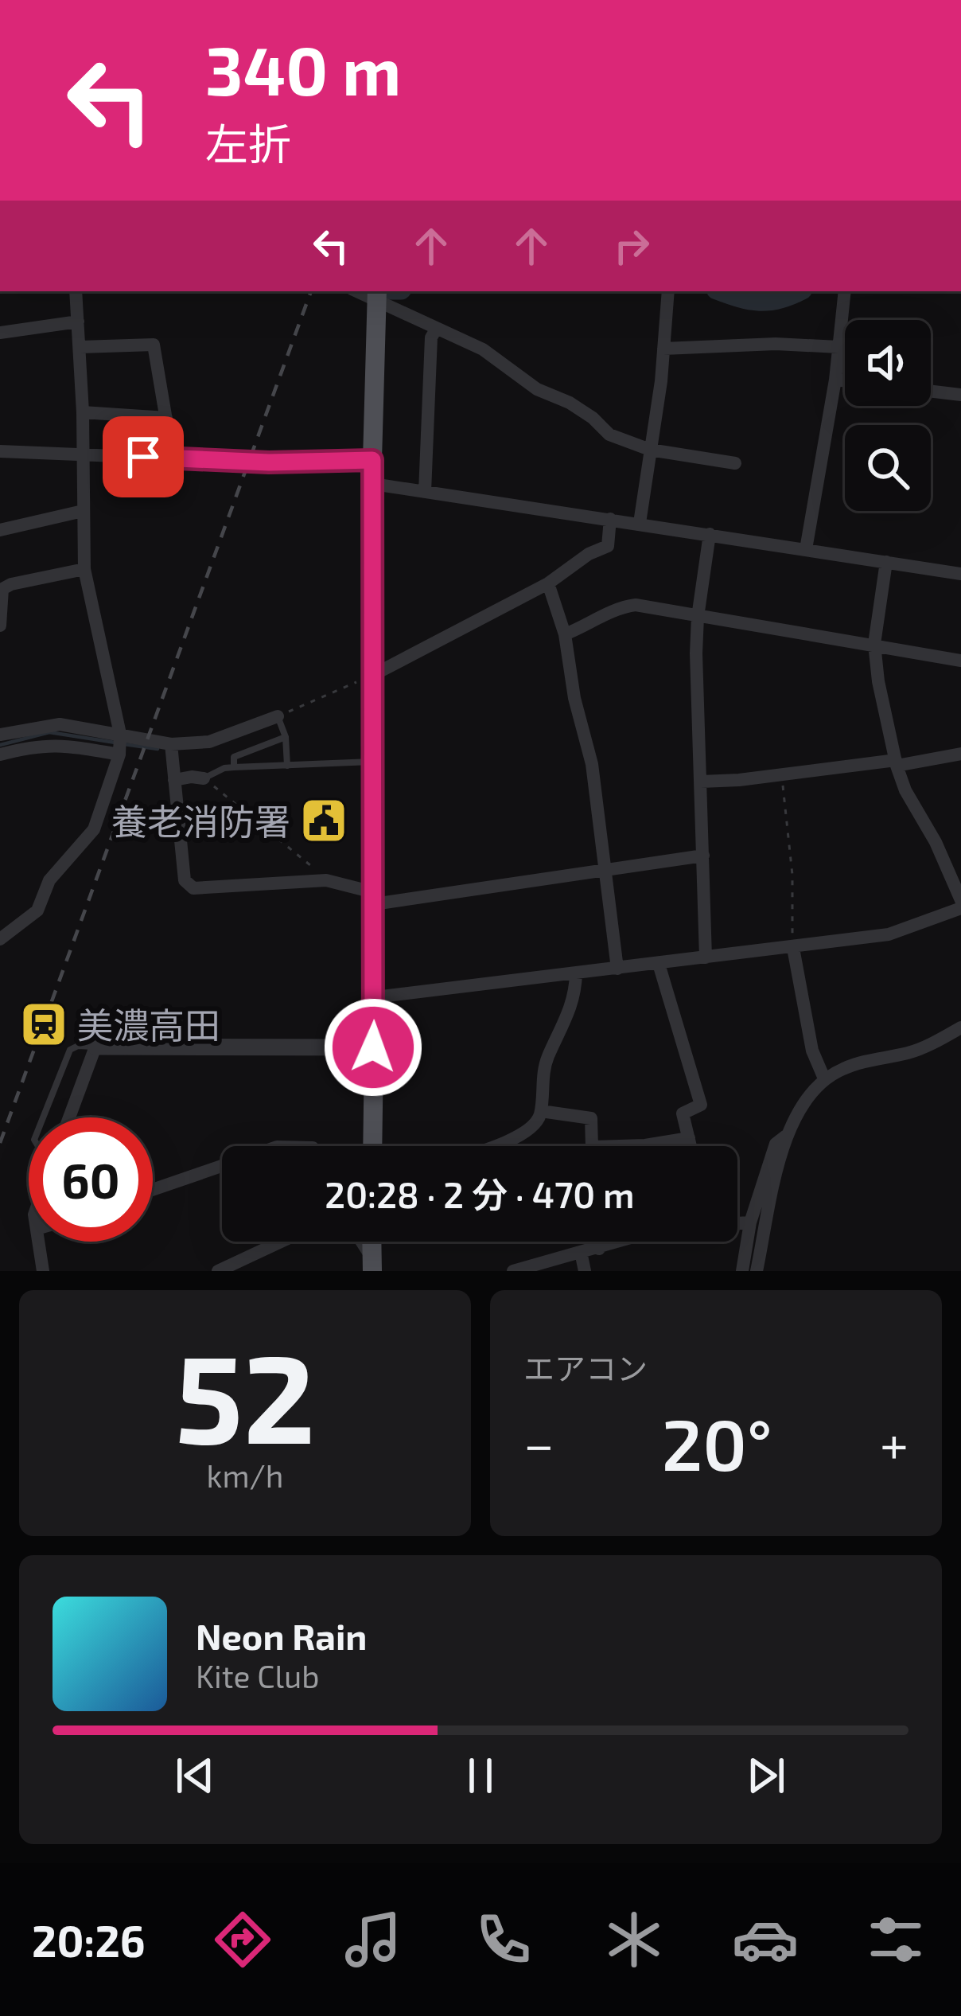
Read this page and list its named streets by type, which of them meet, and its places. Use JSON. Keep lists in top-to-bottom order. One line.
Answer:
{"places":{"public building":["養老消防署"],"station":["美濃高田"]},"page":{"turn":["340 m","左折"],"limit":"60","trip":"20:28 · 2 分 · 470 m","tile":[["52","km/h"],"エアコン"],"heat":["−","20°","+"],"song":["Neon Rain","Kite Club"],"tabs":"20:26"}}
